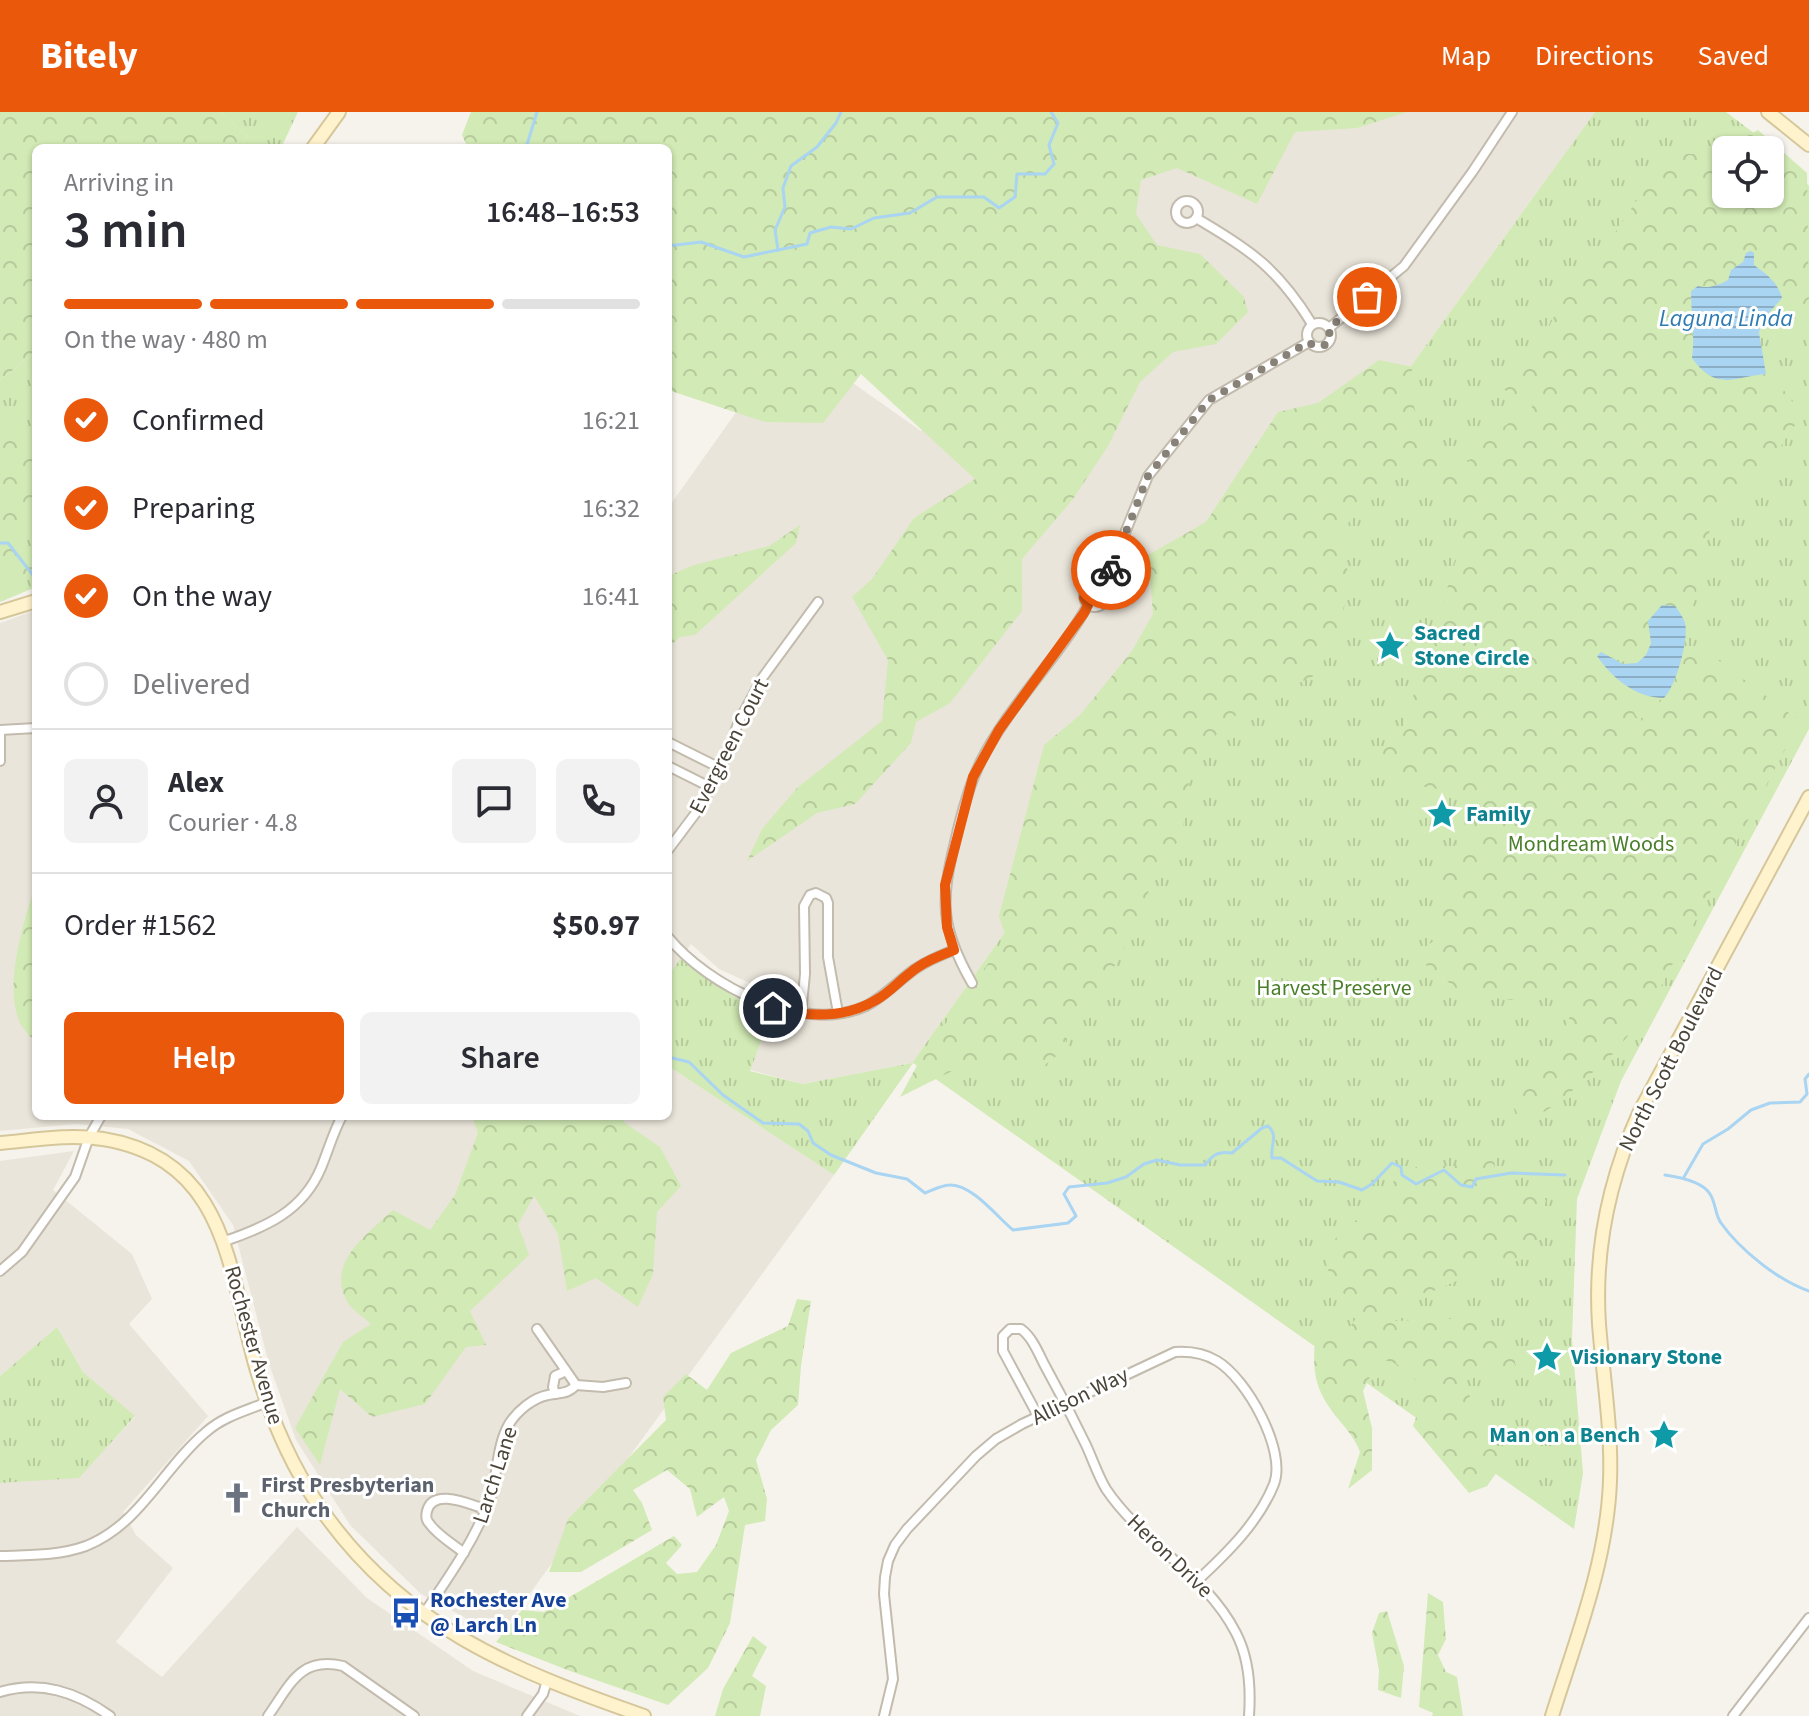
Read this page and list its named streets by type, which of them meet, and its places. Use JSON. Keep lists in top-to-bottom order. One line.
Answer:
{"streets":{"main road":["North Scott Boulevard","Rochester Avenue"],"street":["Evergreen Court","Allison Way","Larch Lane","Heron Drive"]},"crossings":[["Rochester Avenue","Larch Lane"],["Allison Way","Heron Drive"]],"water":["Laguna Linda"],"parks":["Mondream Woods","Harvest Preserve"],"places":{"place":["Sacred Stone Circle","Family","Visionary Stone","Man on a Bench"],"church":["First Presbyterian Church"],"bus stop":["Rochester Ave @ Larch Ln"]},"page":{"header":"Bitely","nav":["Map","Directions","Saved"],"heading":["3 min","Arriving in","16:48–16:53"],"panel":["Alex","Courier · 4.8","Order #1562","$50.97"],"bar":"On the way · 480 m","list":[["Confirmed","16:21"],["Preparing","16:32"],["On the way","16:41"],"Delivered"],"buttons":["Help","Share"]}}
